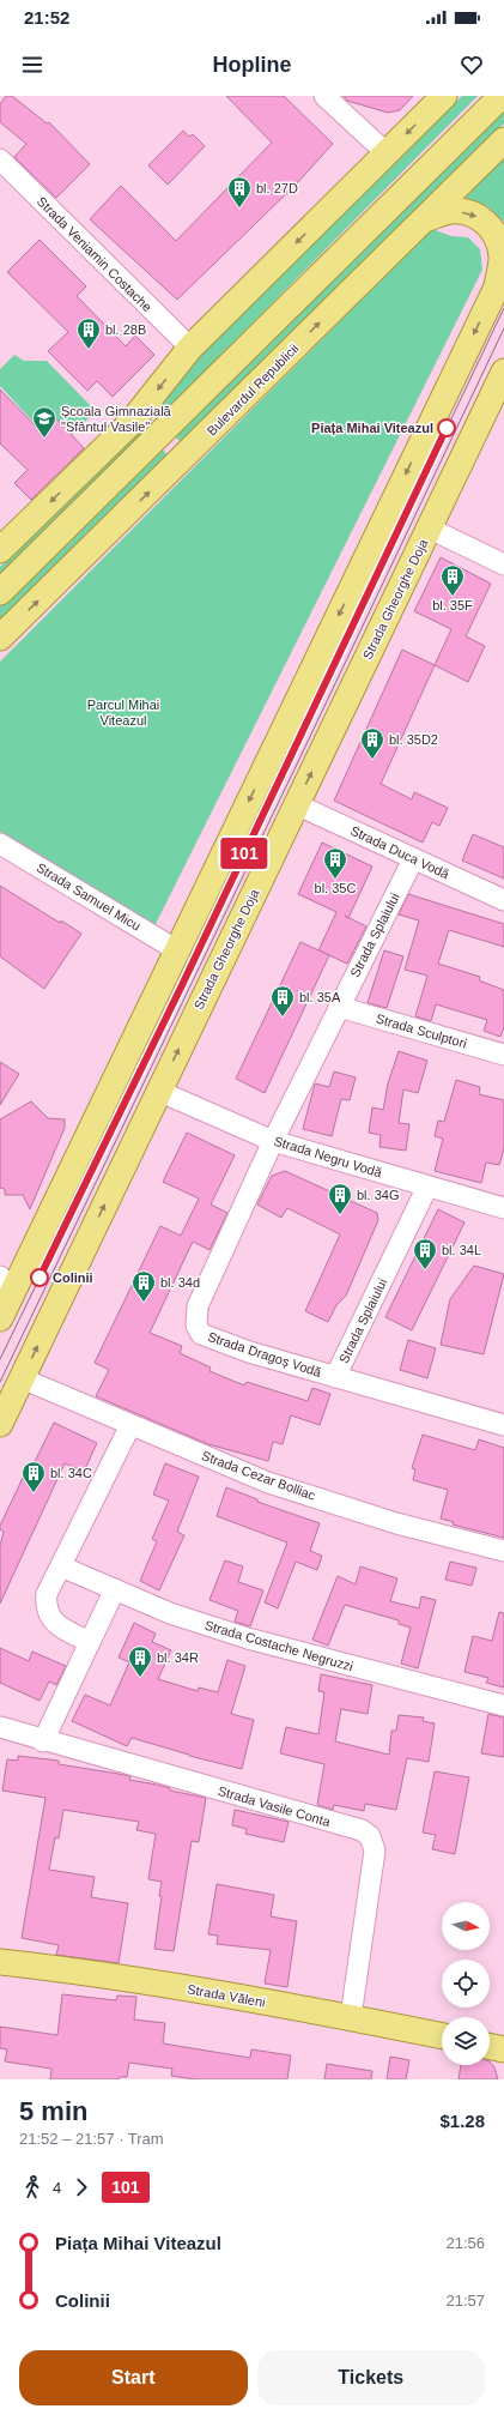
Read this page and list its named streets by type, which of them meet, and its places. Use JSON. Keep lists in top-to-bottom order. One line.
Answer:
{"streets":{"main road":["Bulevardul Republicii","Strada Gheorghe Doja","Strada Văleni"],"street":["Strada Veniamin Costache","Strada Duca Vodă","Strada Samuel Micu","Strada Splaiului","Strada Sculptori","Strada Negru Vodă","Strada Dragoș Vodă","Strada Cezar Bolliac","Strada Costache Negruzzi","Strada Vasile Conta"]},"crossings":[["Strada Gheorghe Doja","Strada Duca Vodă"],["Strada Gheorghe Doja","Strada Negru Vodă"],["Strada Gheorghe Doja","Strada Cezar Bolliac"],["Strada Duca Vodă","Strada Splaiului"],["Strada Splaiului","Strada Sculptori"],["Strada Splaiului","Strada Negru Vodă"],["Strada Splaiului","Strada Dragoș Vodă"],["Strada Negru Vodă","Strada Dragoș Vodă"],["Strada Vasile Conta","Strada Văleni"]],"parks":["Parcul Mihai Viteazul"],"places":{"building":["bl. 27D","bl. 28B","bl. 35F","bl. 35D2","bl. 35C","bl. 35A","bl. 34G","bl. 34L","bl. 34d","bl. 34C","bl. 34R"],"other":["Piața Mihai Viteazul","Colinii"],"school or university":["Școala Gimnazială \"Sfântul Vasile\""]},"lines":["tram line 101"],"north":"right","page":{"status":"21:52","header":"Hopline","on_map":"101","heading":["5 min","21:52 – 21:57 · Tram","$1.28"],"legs":["4","101"],"list":[{"name":"Piața Mihai Viteazul","value":"21:56"},{"name":"Colinii","value":"21:57"}],"buttons":["Start","Tickets"]}}
